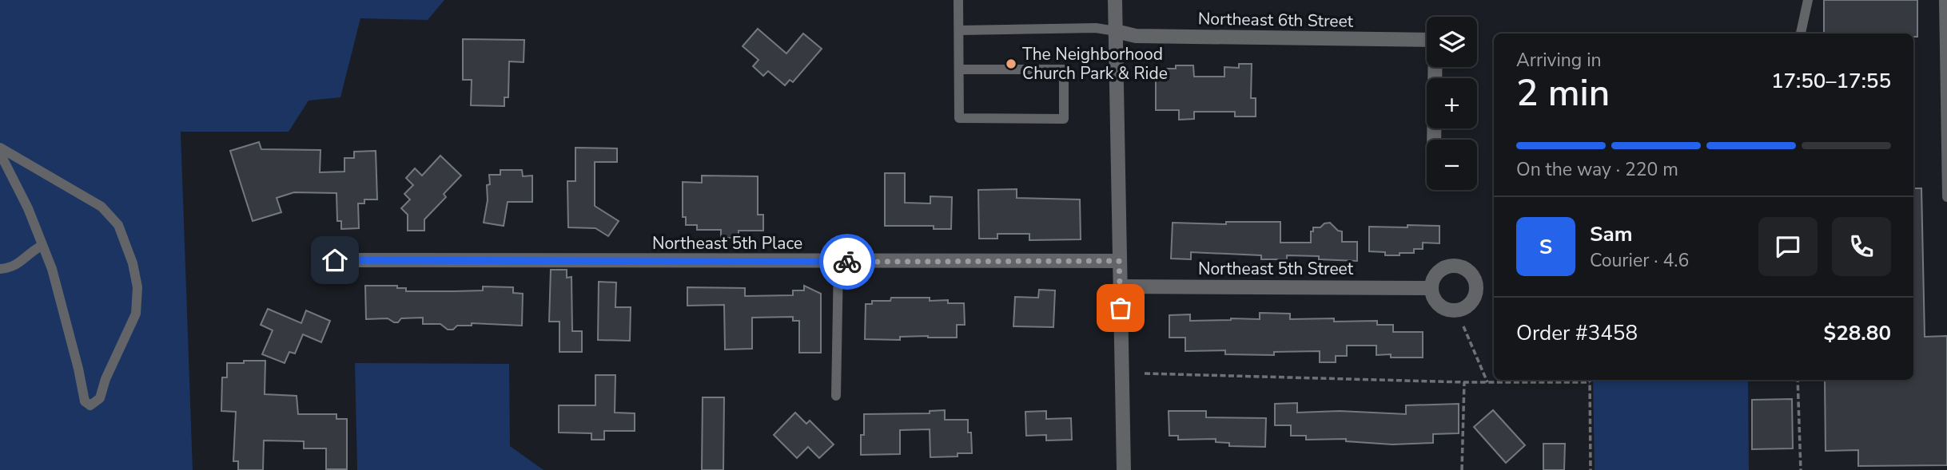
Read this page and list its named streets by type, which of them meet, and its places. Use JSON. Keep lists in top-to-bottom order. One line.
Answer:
{"streets":{"street":["Northeast 6th Street","Northeast 5th Place","Northeast 5th Street"]},"places":["The Neighborhood Church Park & Ride"],"page":{"map_buttons":["+","−"],"heading":["2 min","Arriving in","17:50–17:55"],"panel":["Sam","Courier · 4.6","Order #3458","$28.80"],"bar":"On the way · 220 m","round":"S"}}
